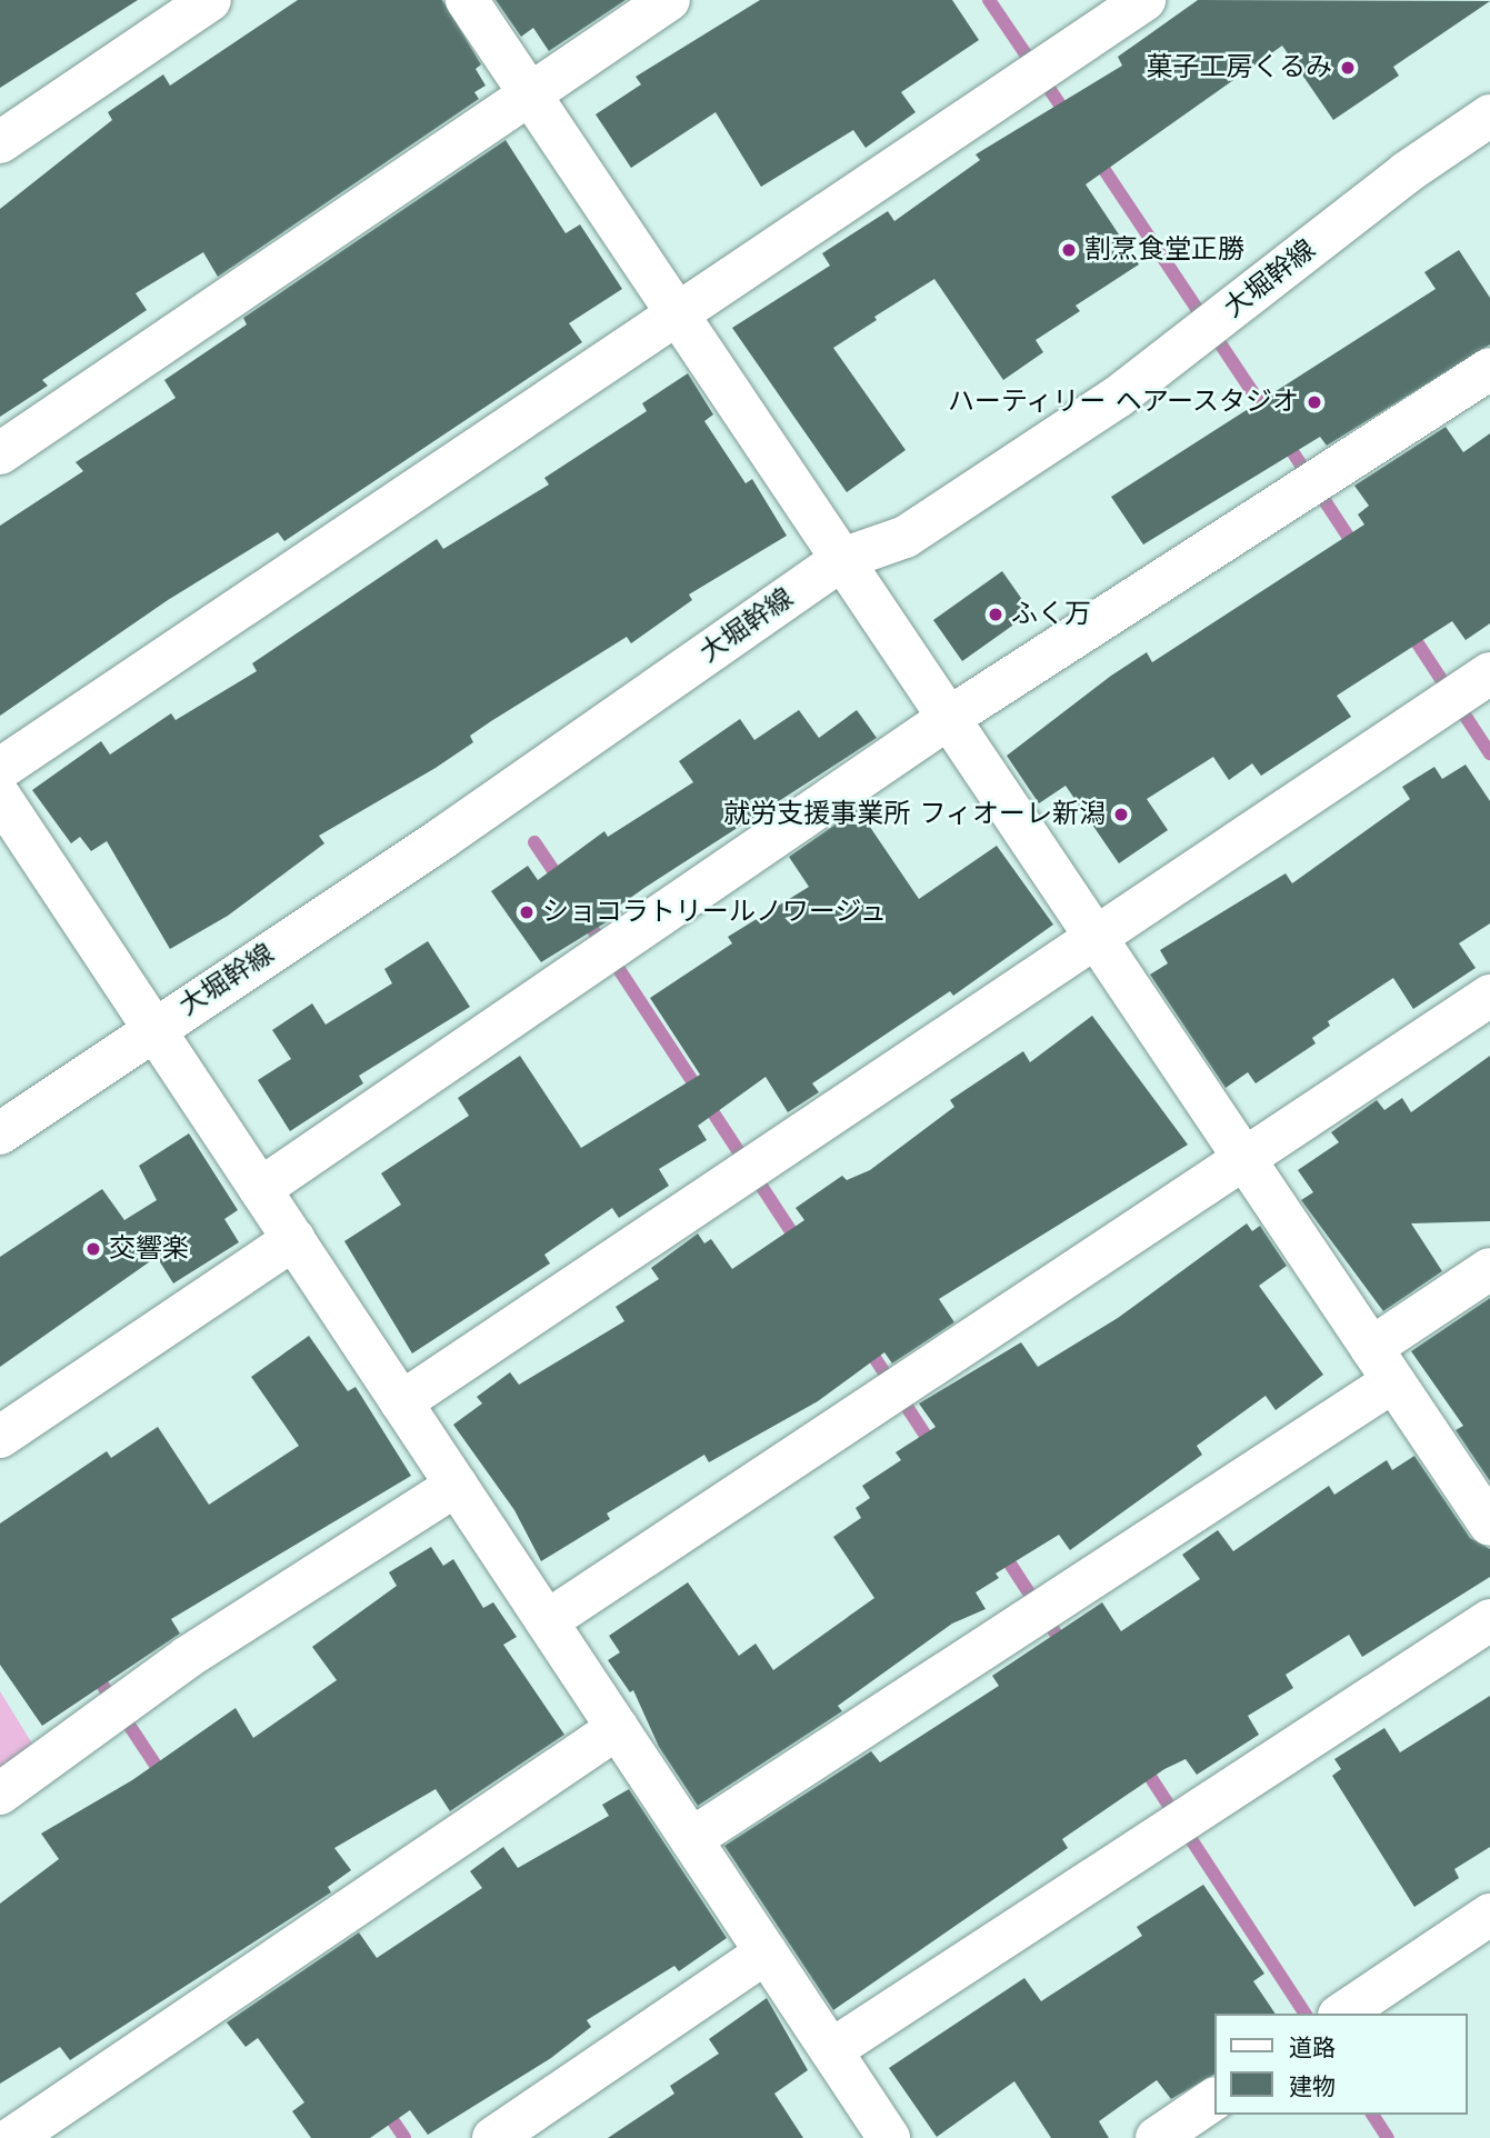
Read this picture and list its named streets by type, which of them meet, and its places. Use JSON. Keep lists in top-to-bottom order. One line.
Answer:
{"streets":{"street":["大堀幹線"]},"places":["菓子工房くるみ","割烹食堂正勝","ハーティリー ヘアースタジオ","ふく万","就労支援事業所 フィオーレ新潟","ショコラトリールノワージュ","交響楽"],"legend":["道路","建物"]}
